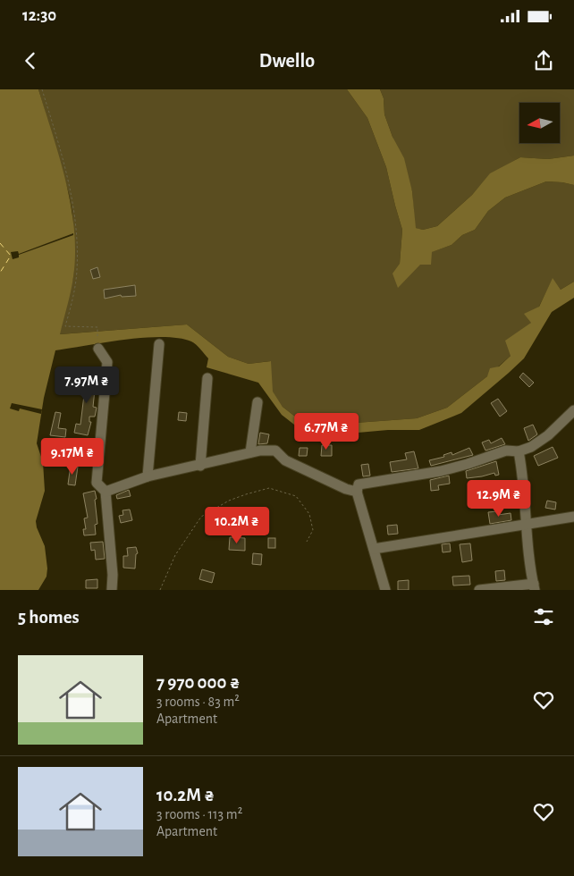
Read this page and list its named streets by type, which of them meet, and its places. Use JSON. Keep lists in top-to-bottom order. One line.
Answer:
{"north":"left","page":{"status":"12:30","header":"Dwello","price":["7.97M ₴","6.77M ₴","9.17M ₴","12.9M ₴","10.2M ₴"],"heading":"5 homes","list":[{"name":"7 970 000 ₴","note":"3 rooms · 83 m² · Apartment"},{"name":"10.2M ₴","note":"3 rooms · 113 m² · Apartment"}]}}
